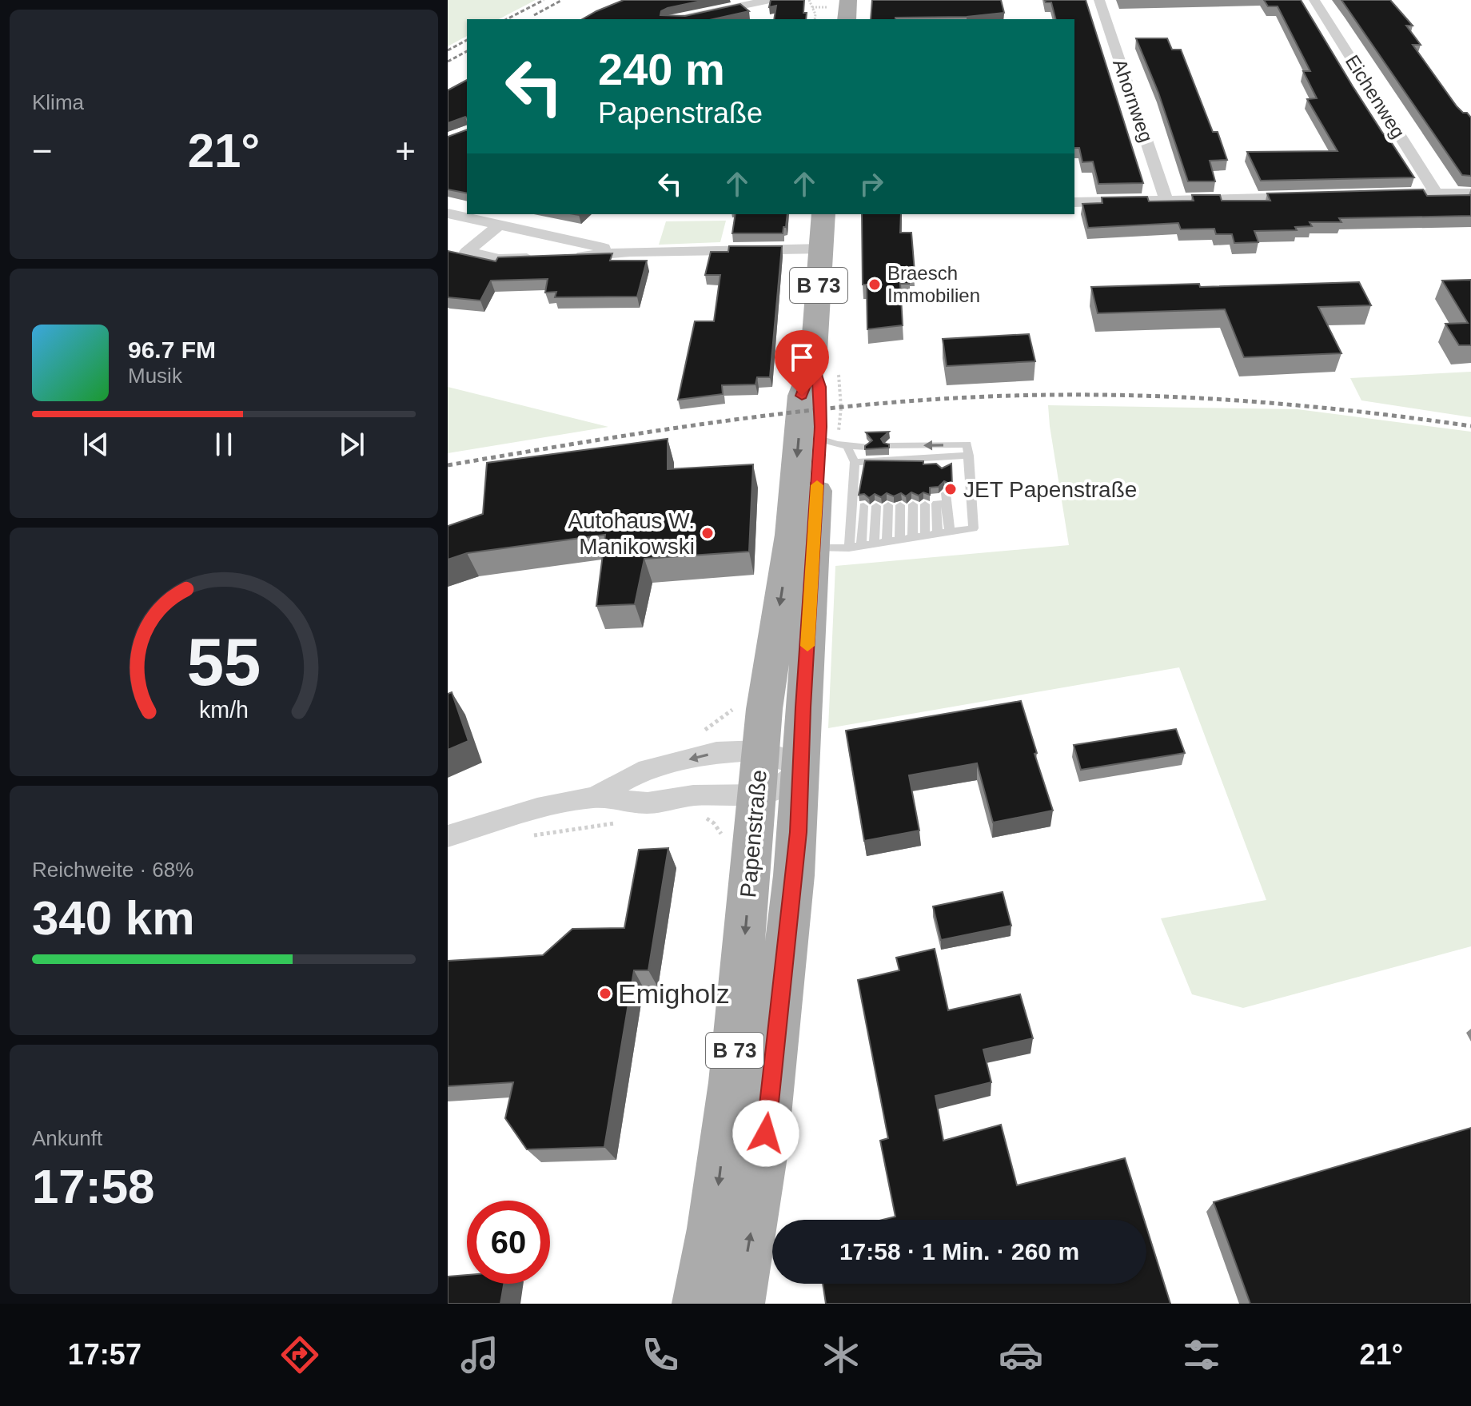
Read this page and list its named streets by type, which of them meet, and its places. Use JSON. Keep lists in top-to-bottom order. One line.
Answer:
{"streets":{"main road":["B 73","Papenstraße"],"street":["Eichenweg","Ahornweg"]},"places":["Braesch Immobilien","JET Papenstraße","Autohaus W. Manikowski","Emigholz"],"page":{"tile":["Klima",["Reichweite · 68%","340 km"],["Ankunft","17:58"]],"turn":["240 m","Papenstraße"],"heat":["−","21°","+"],"song":["96.7 FM","Musik"],"limit":"60","trip":"17:58 · 1 Min. · 260 m","tabs":["17:57","21°"],"gauge":["55","km/h"]}}
